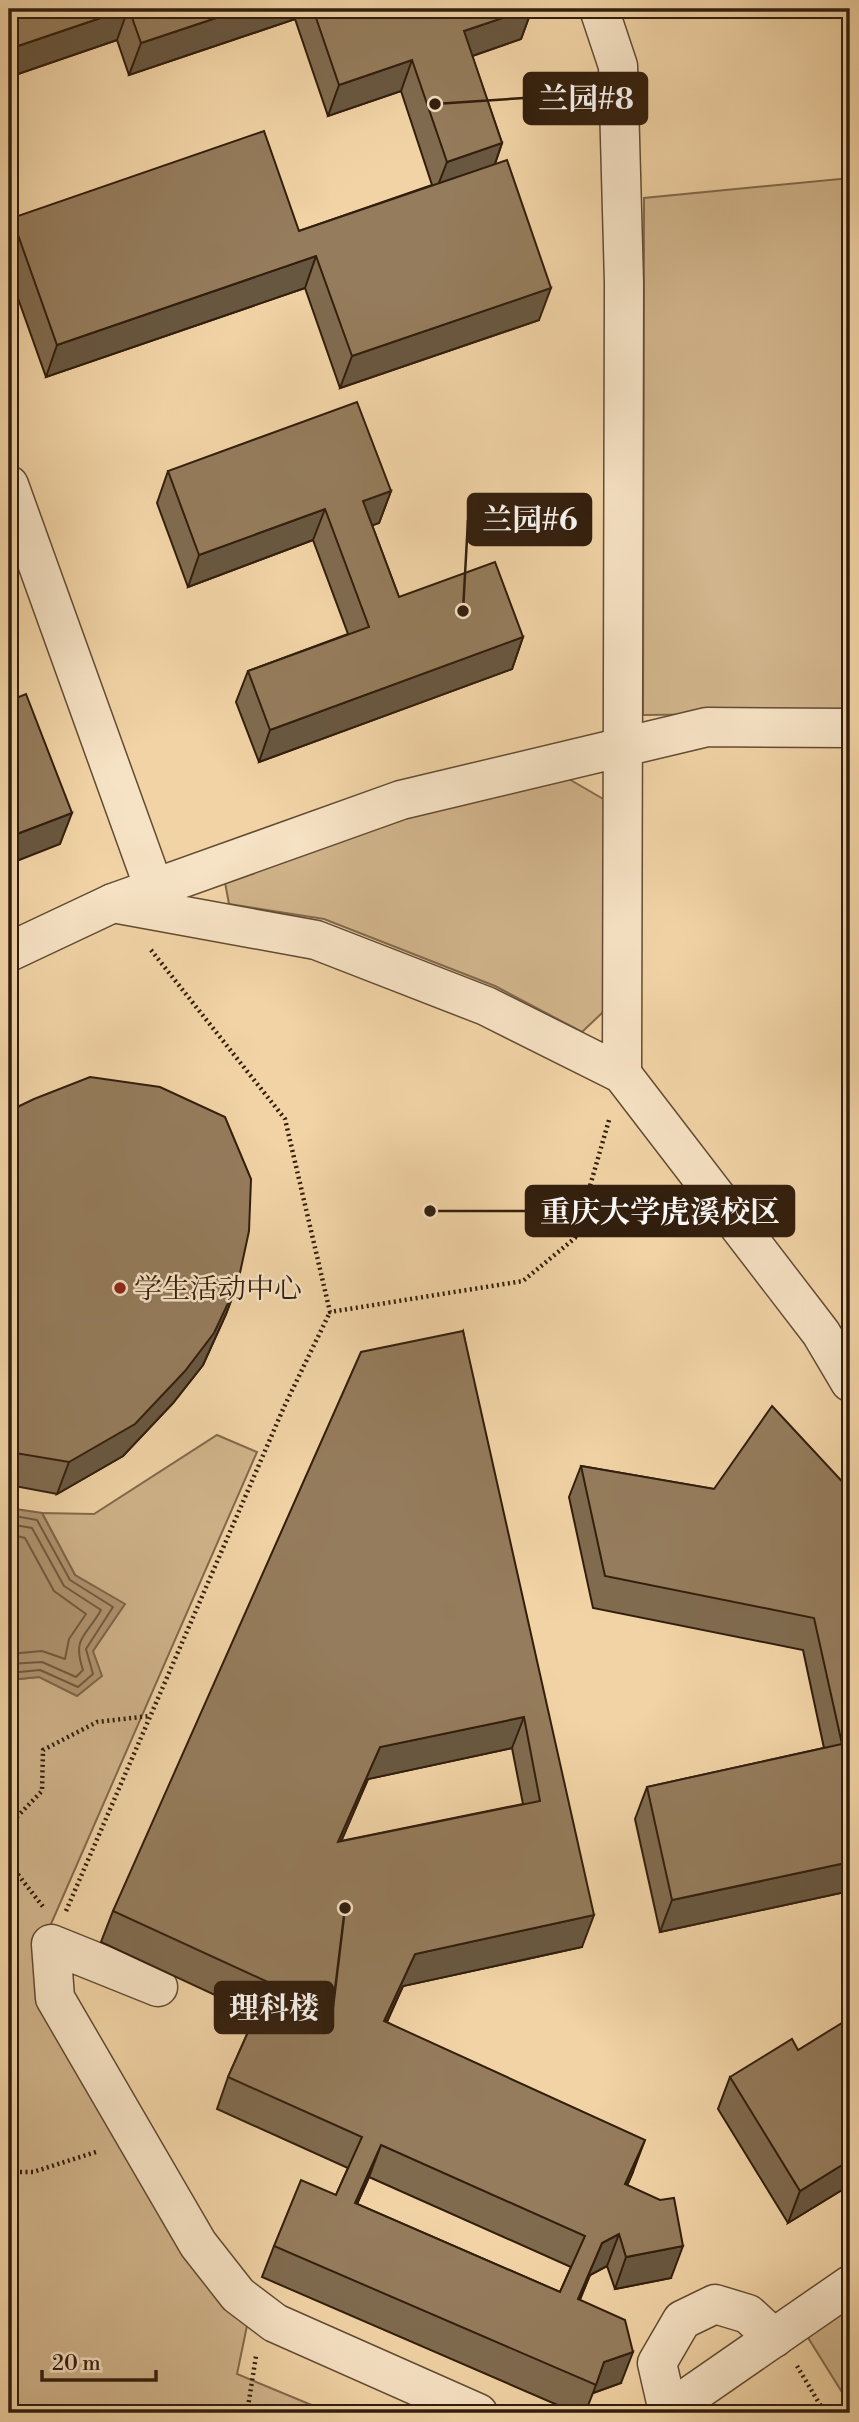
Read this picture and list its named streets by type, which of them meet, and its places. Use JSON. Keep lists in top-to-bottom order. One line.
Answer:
{"places":["兰园#8","兰园#6","重庆大学虎溪校区","学生活动中心","理科楼"],"scale_bar":"20 m"}
